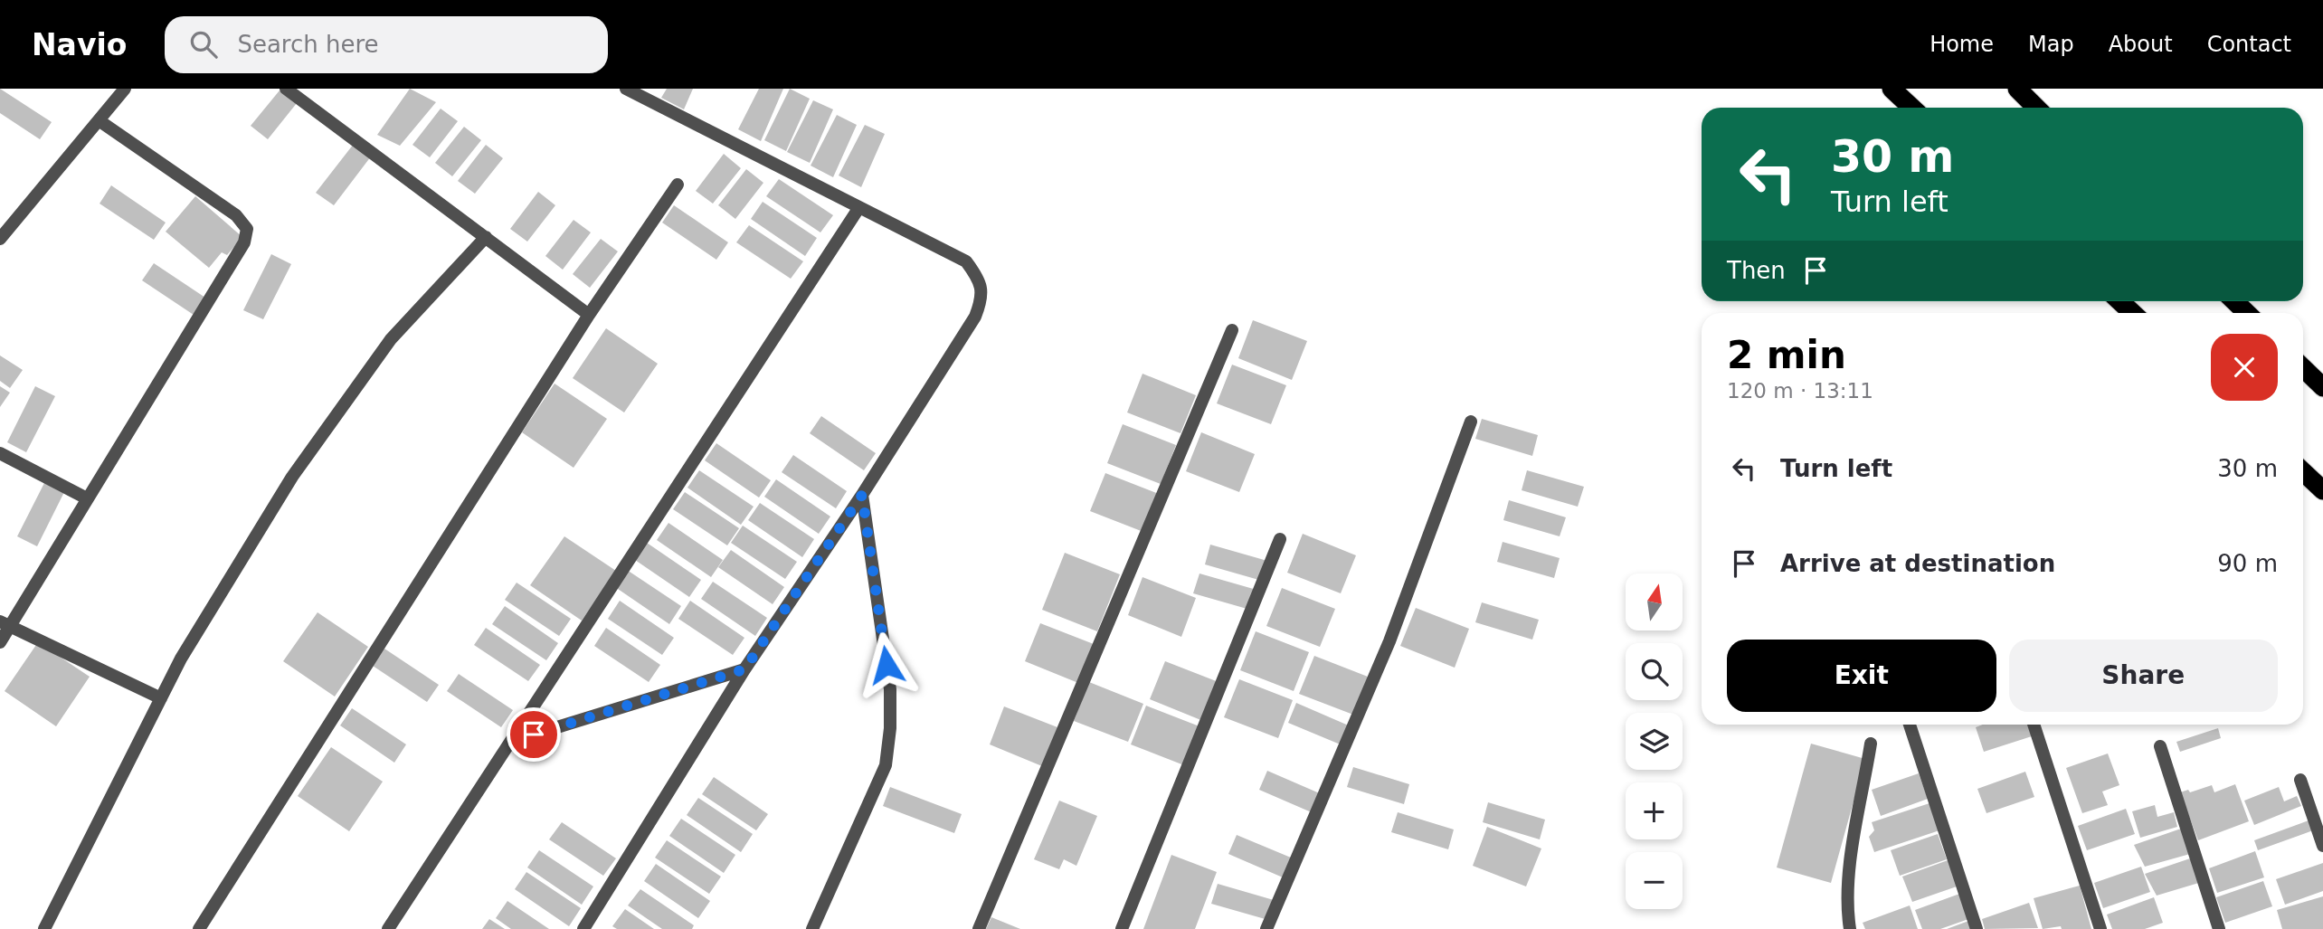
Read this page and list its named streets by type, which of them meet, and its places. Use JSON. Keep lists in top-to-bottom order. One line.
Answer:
{"north":"top","page":{"header":"Navio","search":"Search here","nav":["Home","Map","About","Contact"],"turn":["30 m","Turn left"],"then":"Then","heading":["2 min","120 m · 13:11"],"list":[{"name":"Turn left","value":"30 m"},{"name":"Arrive at destination","value":"90 m"}],"map_buttons":["+","−"],"buttons":["Exit","Share"]}}
